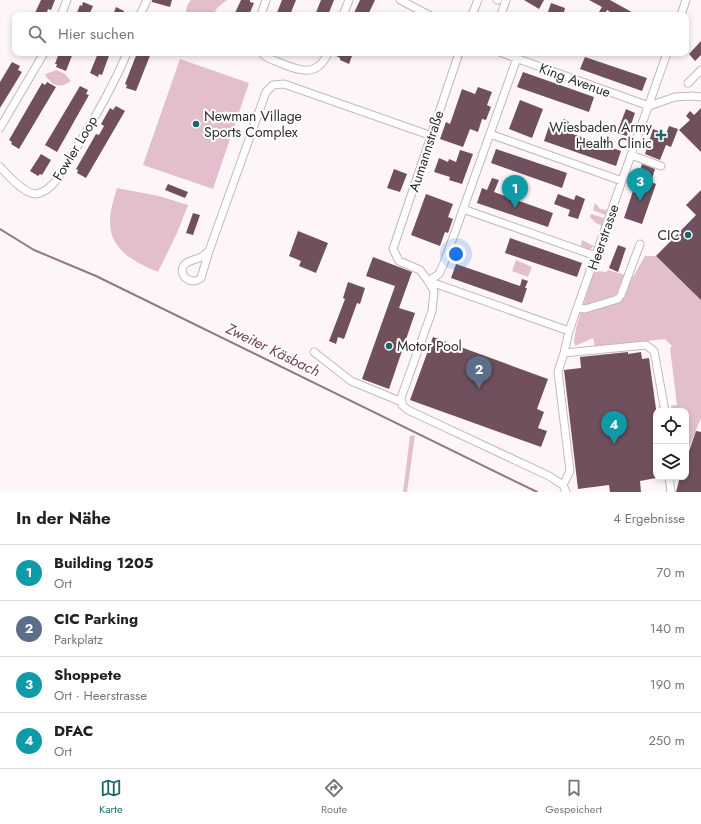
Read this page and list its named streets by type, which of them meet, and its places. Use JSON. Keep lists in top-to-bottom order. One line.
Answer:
{"streets":{"street":["King Avenue","Fowler Loop","Aumannstraße","Heerstrasse"]},"crossings":[["King Avenue","Heerstrasse"]],"water":["Zweiter Käsbach"],"places":{"other":["Newman Village Sports Complex","CIC","Motor Pool"],"health":["Wiesbaden Army Health Clinic"]},"page":{"search":"Hier suchen","pins":["3","1","2","4"],"heading":["In der Nähe","4 Ergebnisse"],"list":[{"mark":"1","name":"Building 1205","note":"Ort","value":"70 m"},{"mark":"2","name":"CIC Parking","note":"Parkplatz","value":"140 m"},{"mark":"3","name":"Shoppete","note":"Ort · Heerstrasse","value":"190 m"},{"mark":"4","name":"DFAC","note":"Ort","value":"250 m"}],"nav":["Karte","Route","Gespeichert"]}}
